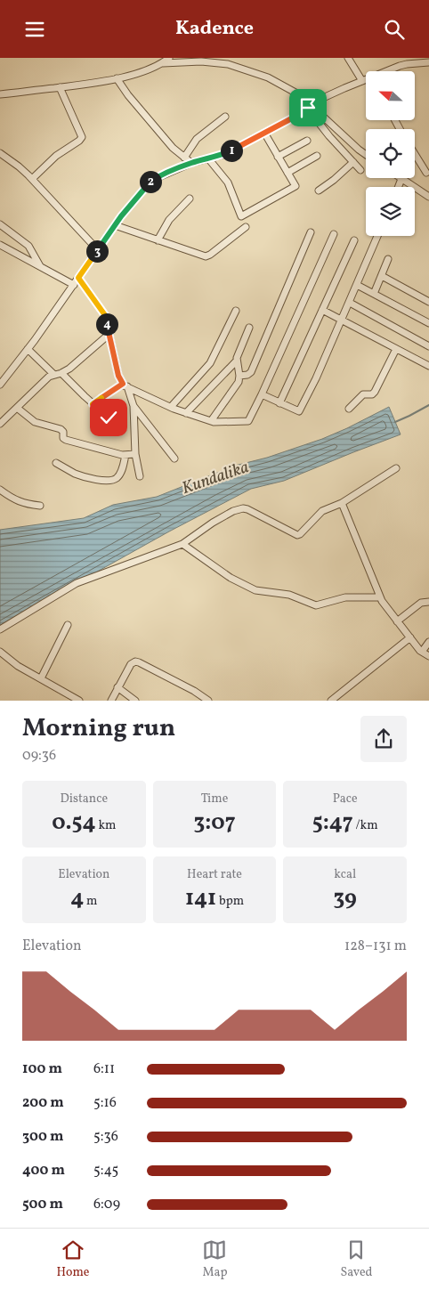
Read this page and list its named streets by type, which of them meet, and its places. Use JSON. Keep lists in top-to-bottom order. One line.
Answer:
{"water":["Kundalika"],"north":"left","page":{"header":"Kadence","pins":["1","2","3","4"],"heading":["Morning run","09:36"],"stats":[["Distance","0.54 km"],["Time","3:07"],["Pace","5:47 /km"],["Elevation","4 m"],["Heart rate","141 bpm"],["kcal","39"]],"chart":["Elevation","128–131 m"],"list":[{"name":"100 m","note":"6:11"},{"name":"200 m","note":"5:16"},{"name":"300 m","note":"5:36"},{"name":"400 m","note":"5:45"},{"name":"500 m","note":"6:09"}],"tabs":["Home","Map","Saved"]}}
